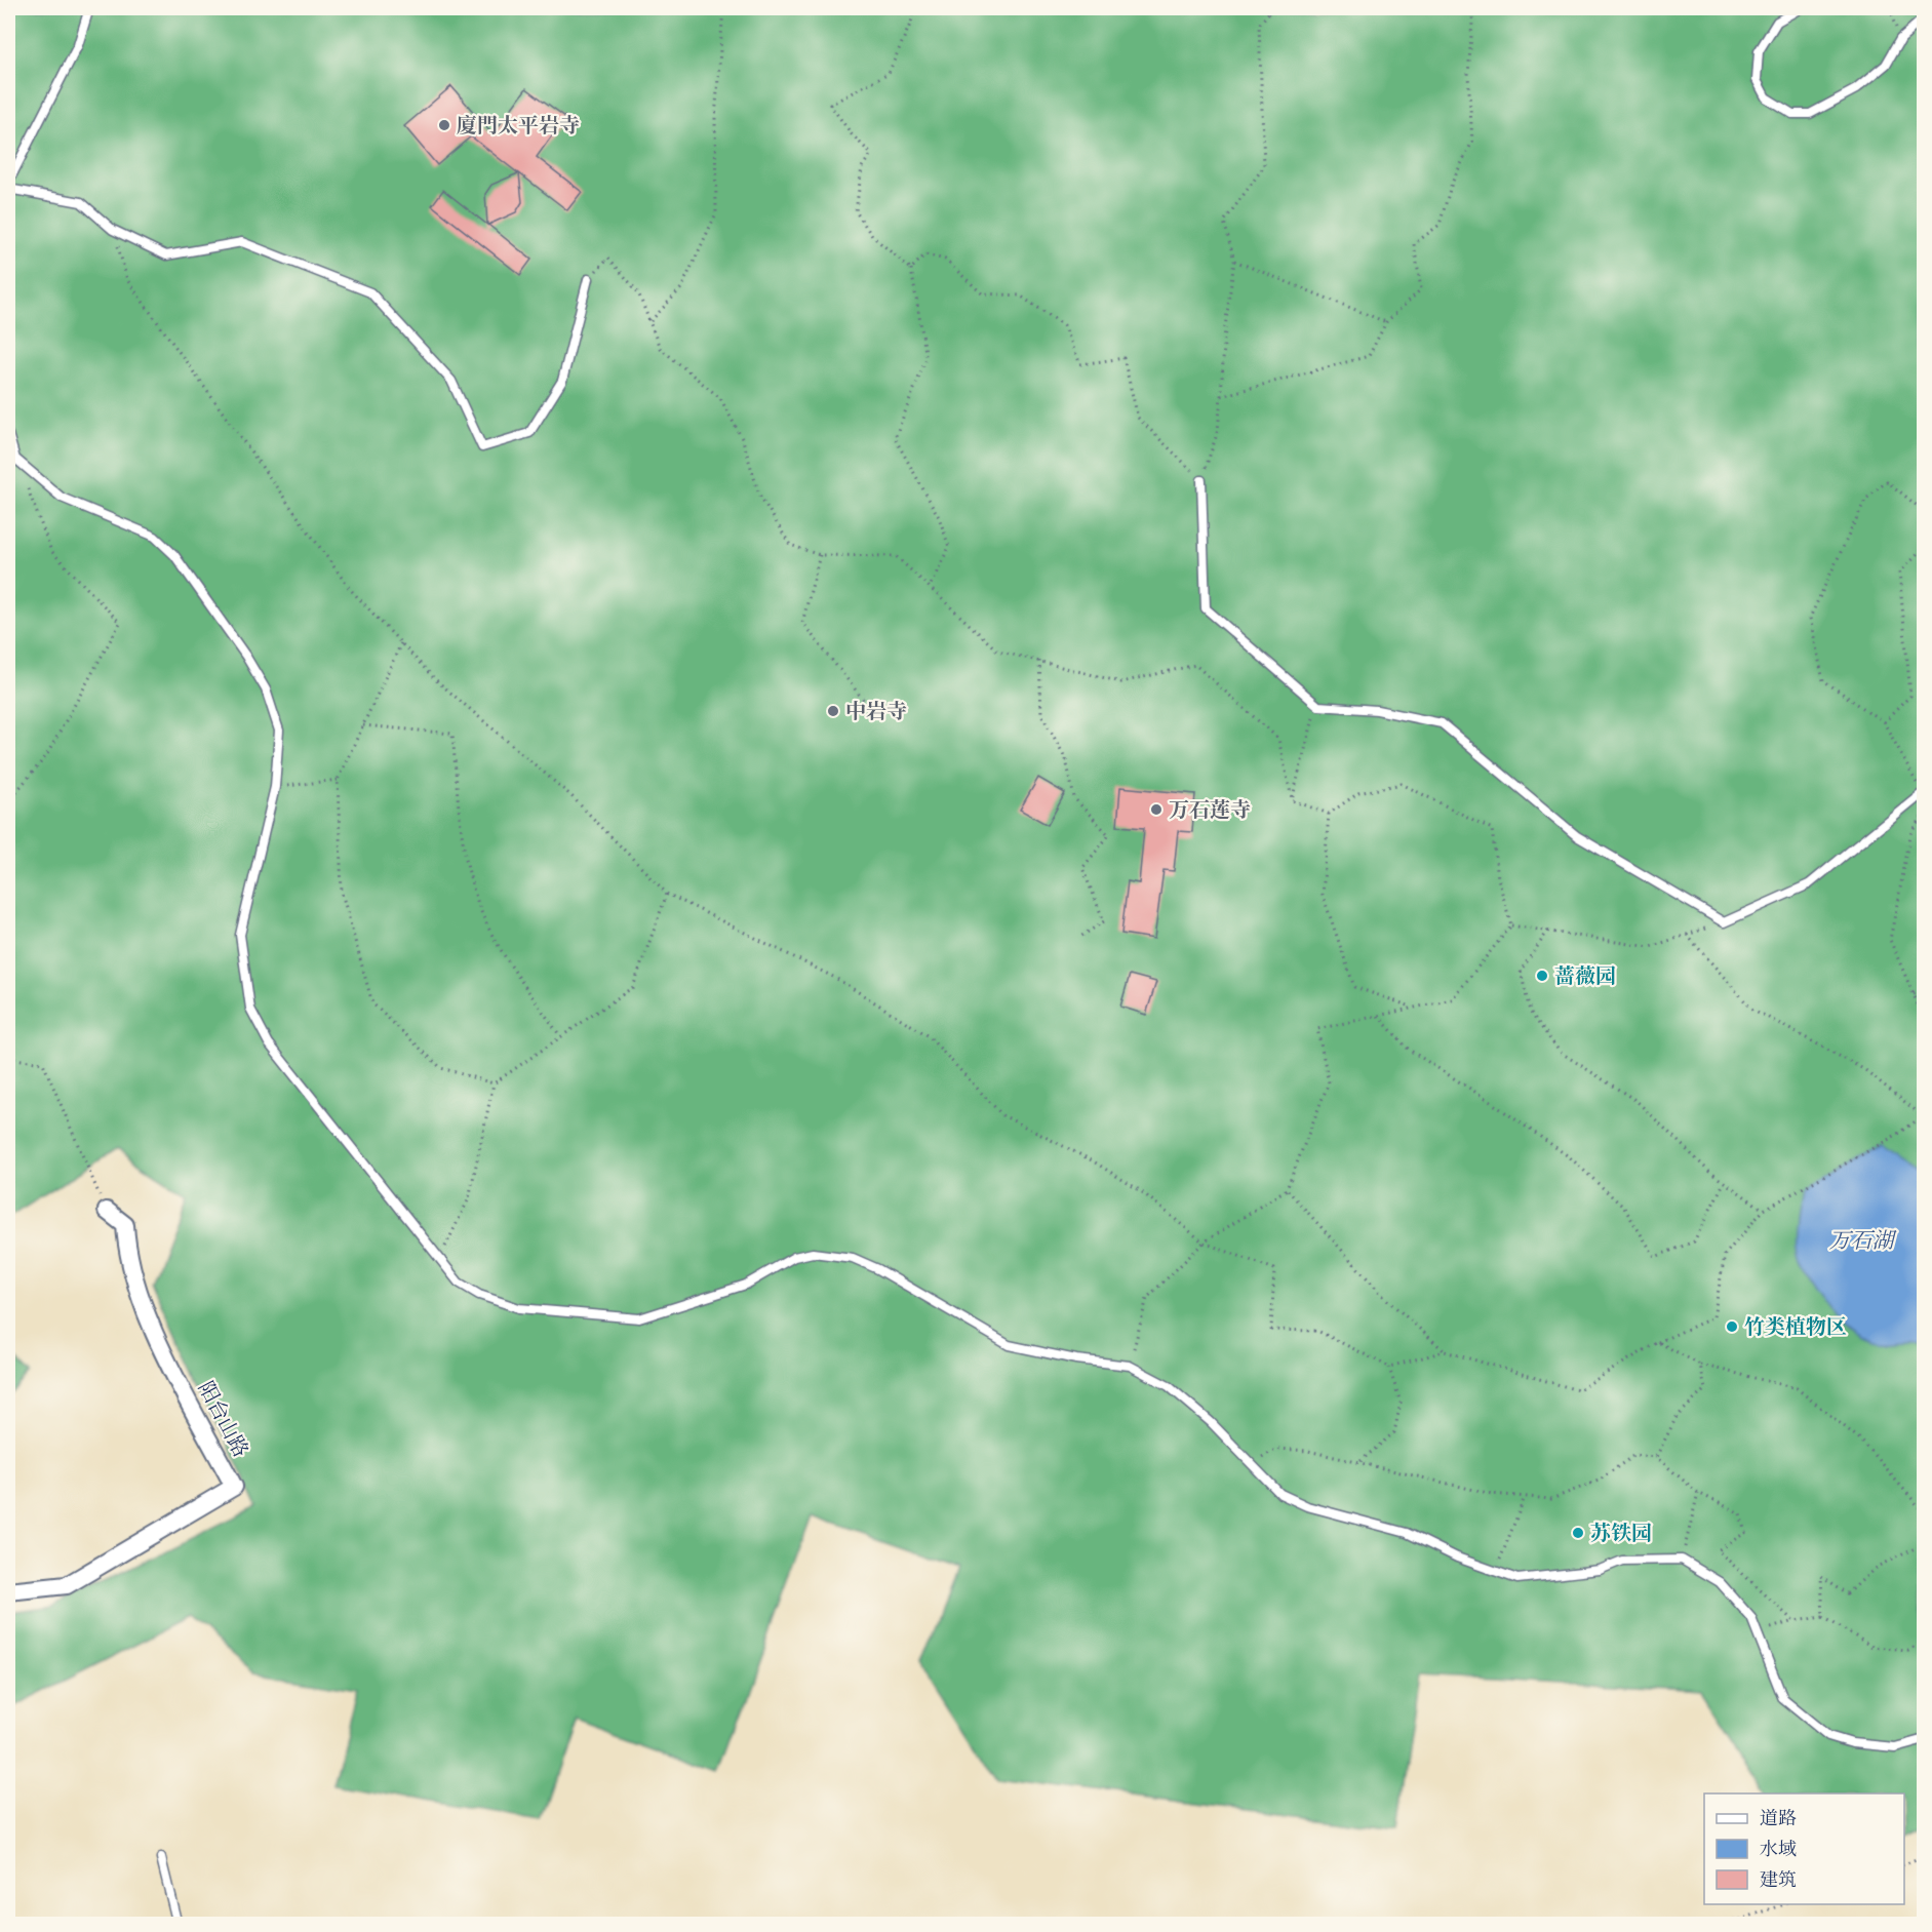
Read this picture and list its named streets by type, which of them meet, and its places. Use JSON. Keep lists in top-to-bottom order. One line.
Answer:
{"streets":{"street":["阳台山路"]},"water":["万石湖"],"places":["廈門太平岩寺","中岩寺","万石莲寺","蔷薇园","竹类植物区","苏铁园"],"legend":["道路","水域","建筑"]}
